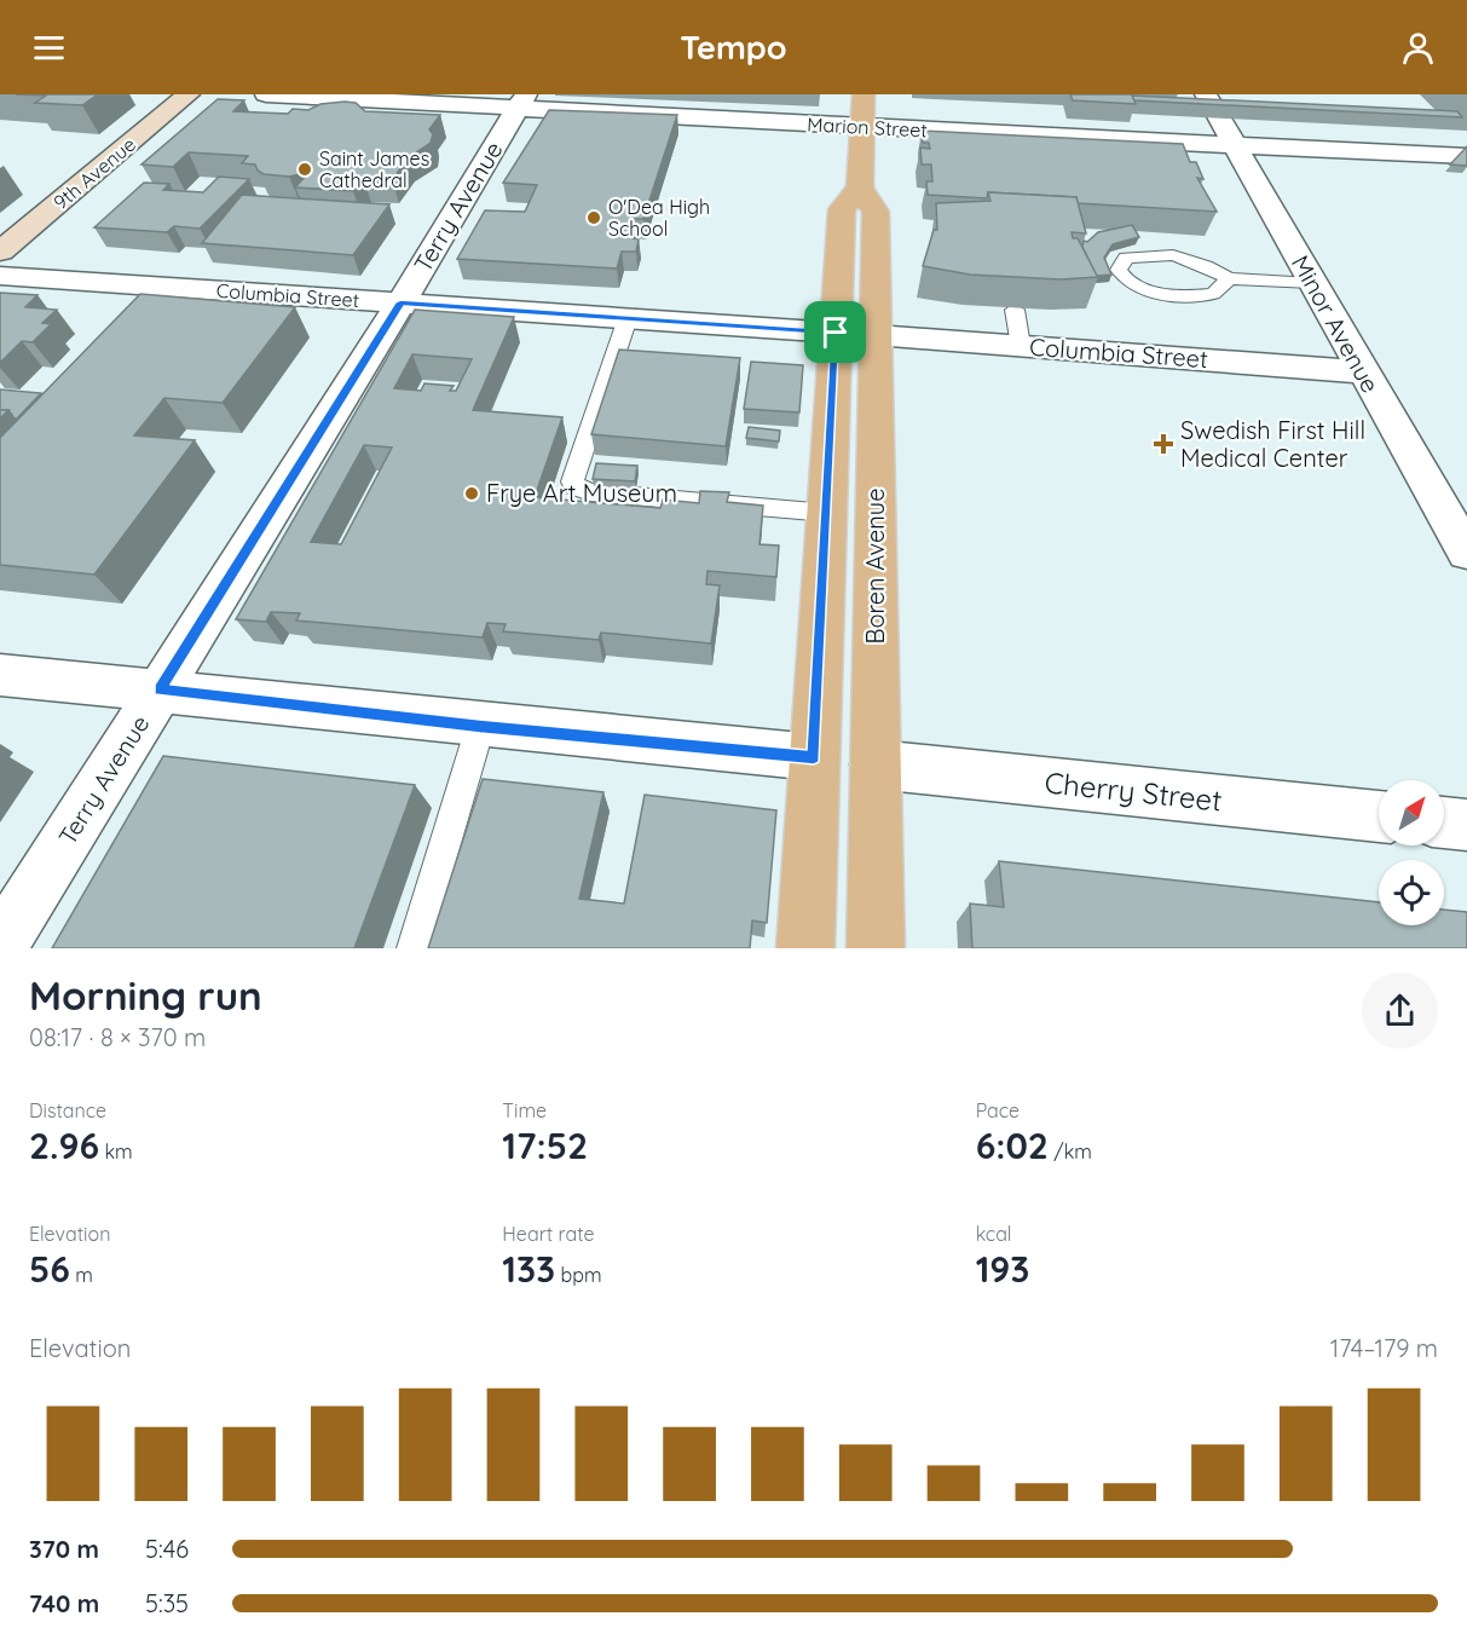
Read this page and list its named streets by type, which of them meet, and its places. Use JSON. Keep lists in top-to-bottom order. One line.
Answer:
{"streets":{"main road":["Boren Avenue"],"street":["Marion Street","9th Avenue","Terry Avenue","Columbia Street","Minor Avenue","Cherry Street"]},"crossings":[["Marion Street","Terry Avenue"],["Marion Street","Minor Avenue"],["Marion Street","Boren Avenue"],["Terry Avenue","Columbia Street"],["Columbia Street","Minor Avenue"],["Columbia Street","Boren Avenue"],["Boren Avenue","Cherry Street"]],"places":{"other":["Saint James Cathedral","O'Dea High School","Frye Art Museum"],"health":["Swedish First Hill Medical Center"]},"north":"top right","page":{"header":"Tempo","heading":["Morning run","08:17 · 8 × 370 m"],"stats":[["Distance","2.96 km"],["Time","17:52"],["Pace","6:02 /km"],["Elevation","56 m"],["Heart rate","133 bpm"],["kcal","193"]],"chart":["Elevation","174–179 m"],"list":[{"name":"370 m","note":"5:46"},{"name":"740 m","note":"5:35"}]}}
